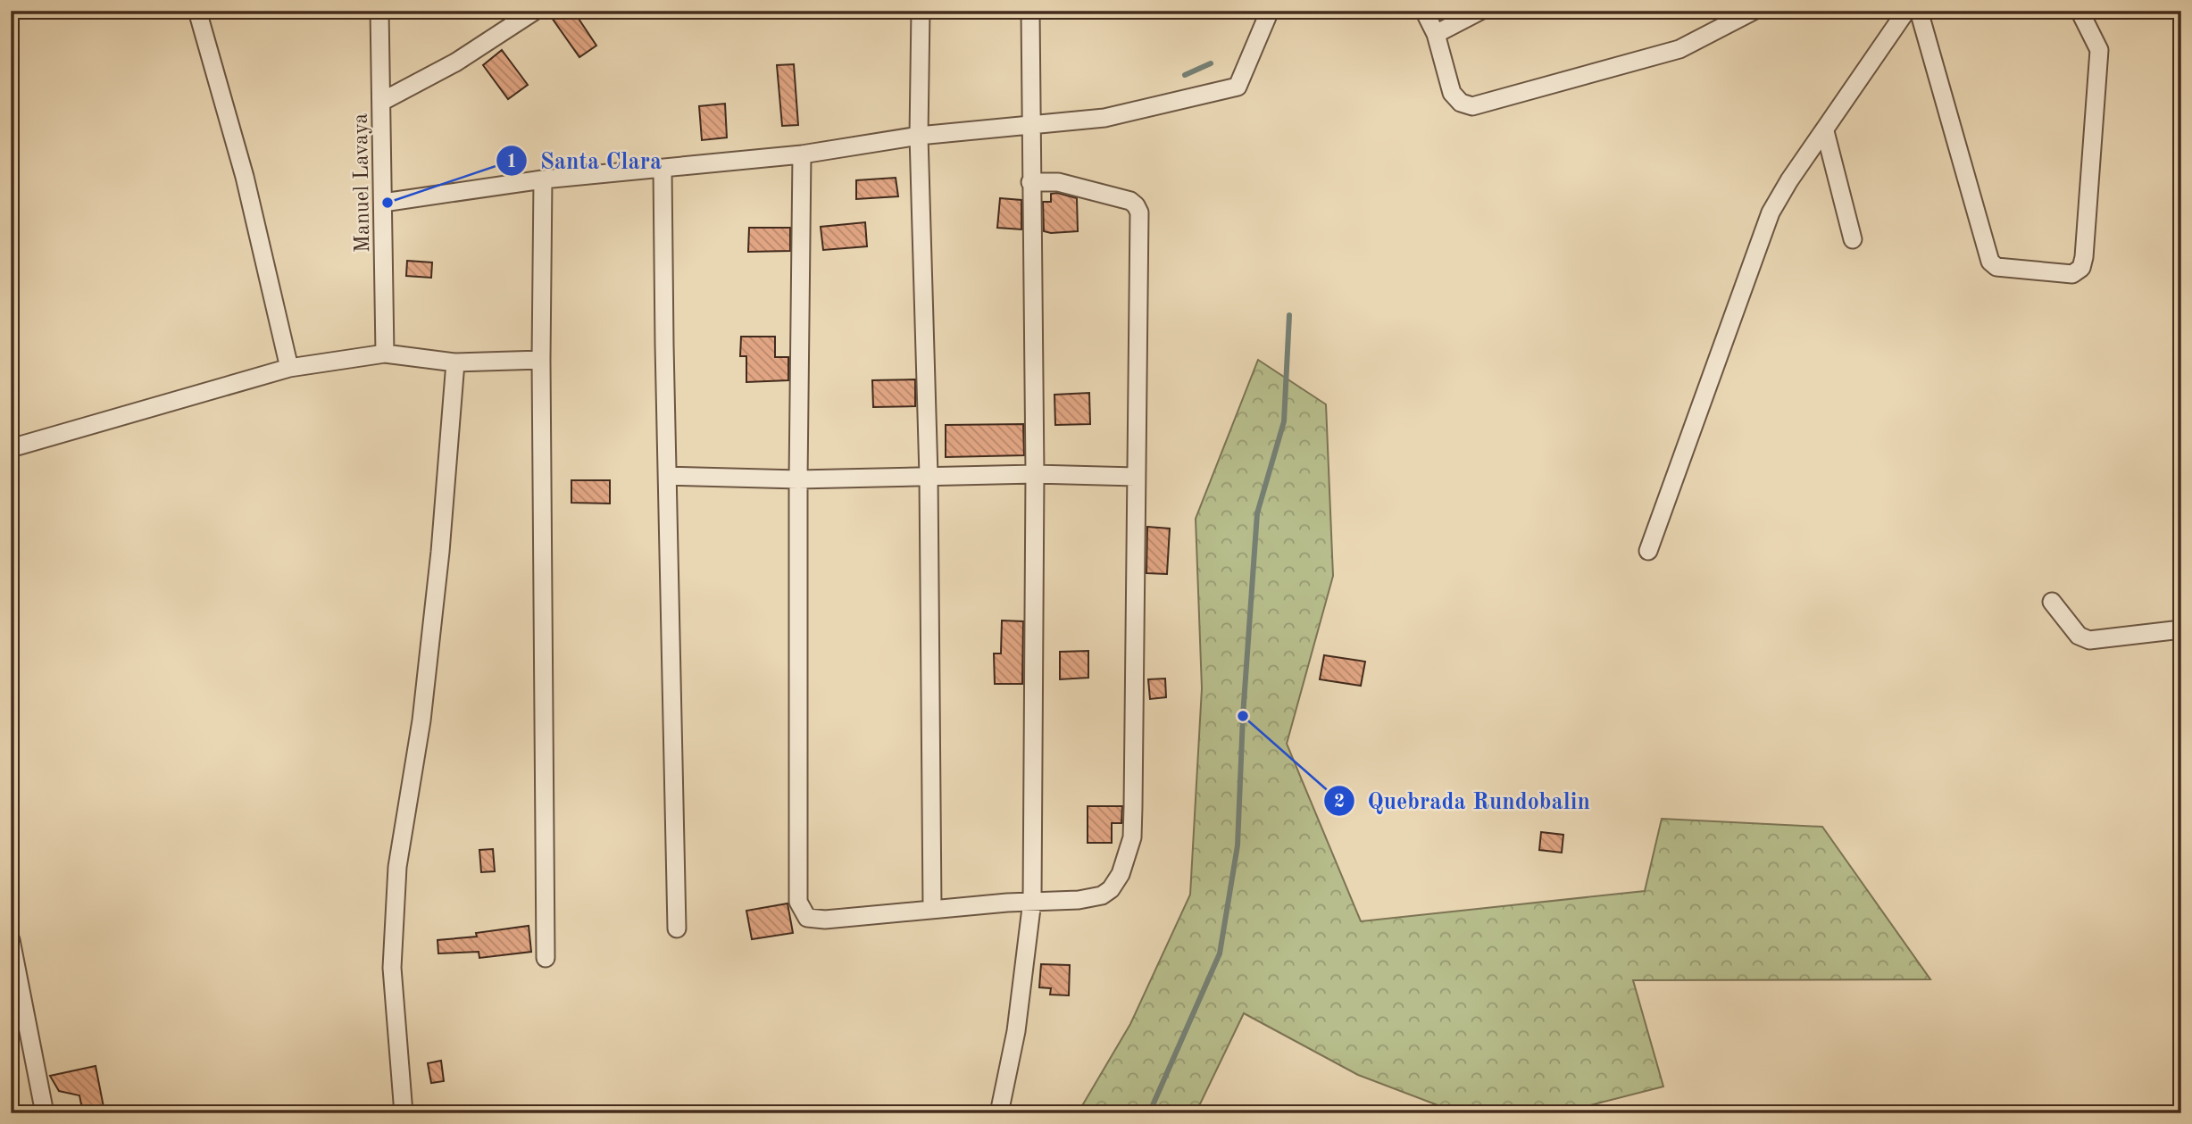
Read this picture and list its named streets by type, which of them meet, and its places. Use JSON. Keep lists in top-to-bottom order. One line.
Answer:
{"streets":{"street":["Manuel Lavaya"]},"places":["Santa Clara","Quebrada Rundobalin"]}
